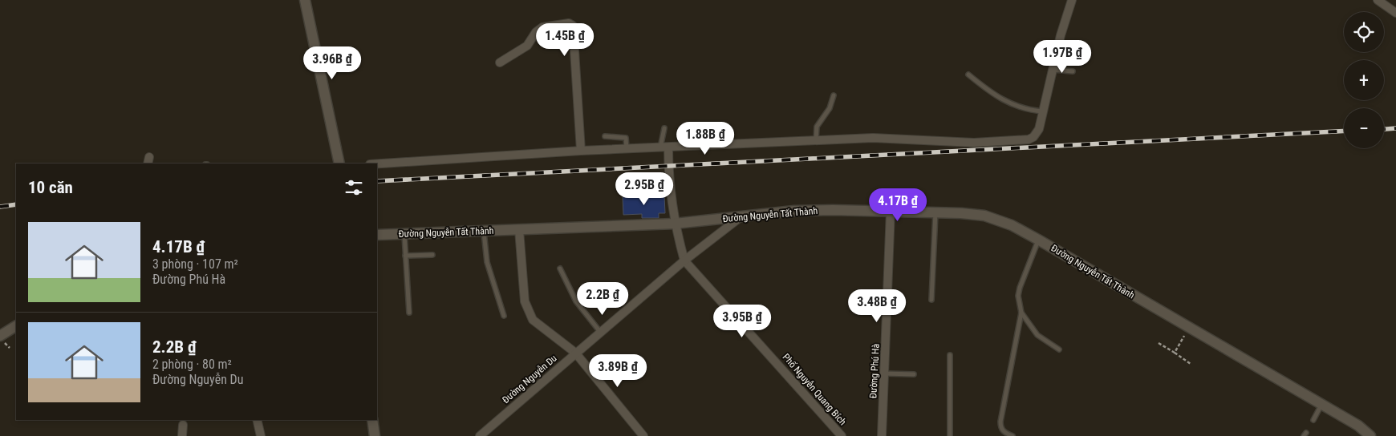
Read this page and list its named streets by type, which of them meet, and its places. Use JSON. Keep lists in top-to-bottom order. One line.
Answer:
{"streets":{"street":["Đường Nguyễn Tất Thành","Đường Phú Hà","Đường Nguyễn Du","Phố Nguyễn Quang Bích"]},"crossings":[["Đường Nguyễn Tất Thành","Đường Phú Hà"],["Đường Nguyễn Tất Thành","Đường Nguyễn Du"],["Đường Nguyễn Tất Thành","Phố Nguyễn Quang Bích"],["Đường Nguyễn Du","Phố Nguyễn Quang Bích"]],"page":{"map_buttons":["+","−"],"price":["1.45B ₫","1.97B ₫","3.96B ₫","1.88B ₫","2.95B ₫","4.17B ₫","2.2B ₫","3.48B ₫","3.95B ₫","3.89B ₫"],"heading":"10 căn","list":[{"name":"4.17B ₫","note":"3 phòng · 107 m² · Đường Phú Hà"},{"name":"2.2B ₫","note":"2 phòng · 80 m² · Đường Nguyễn Du"}]}}
